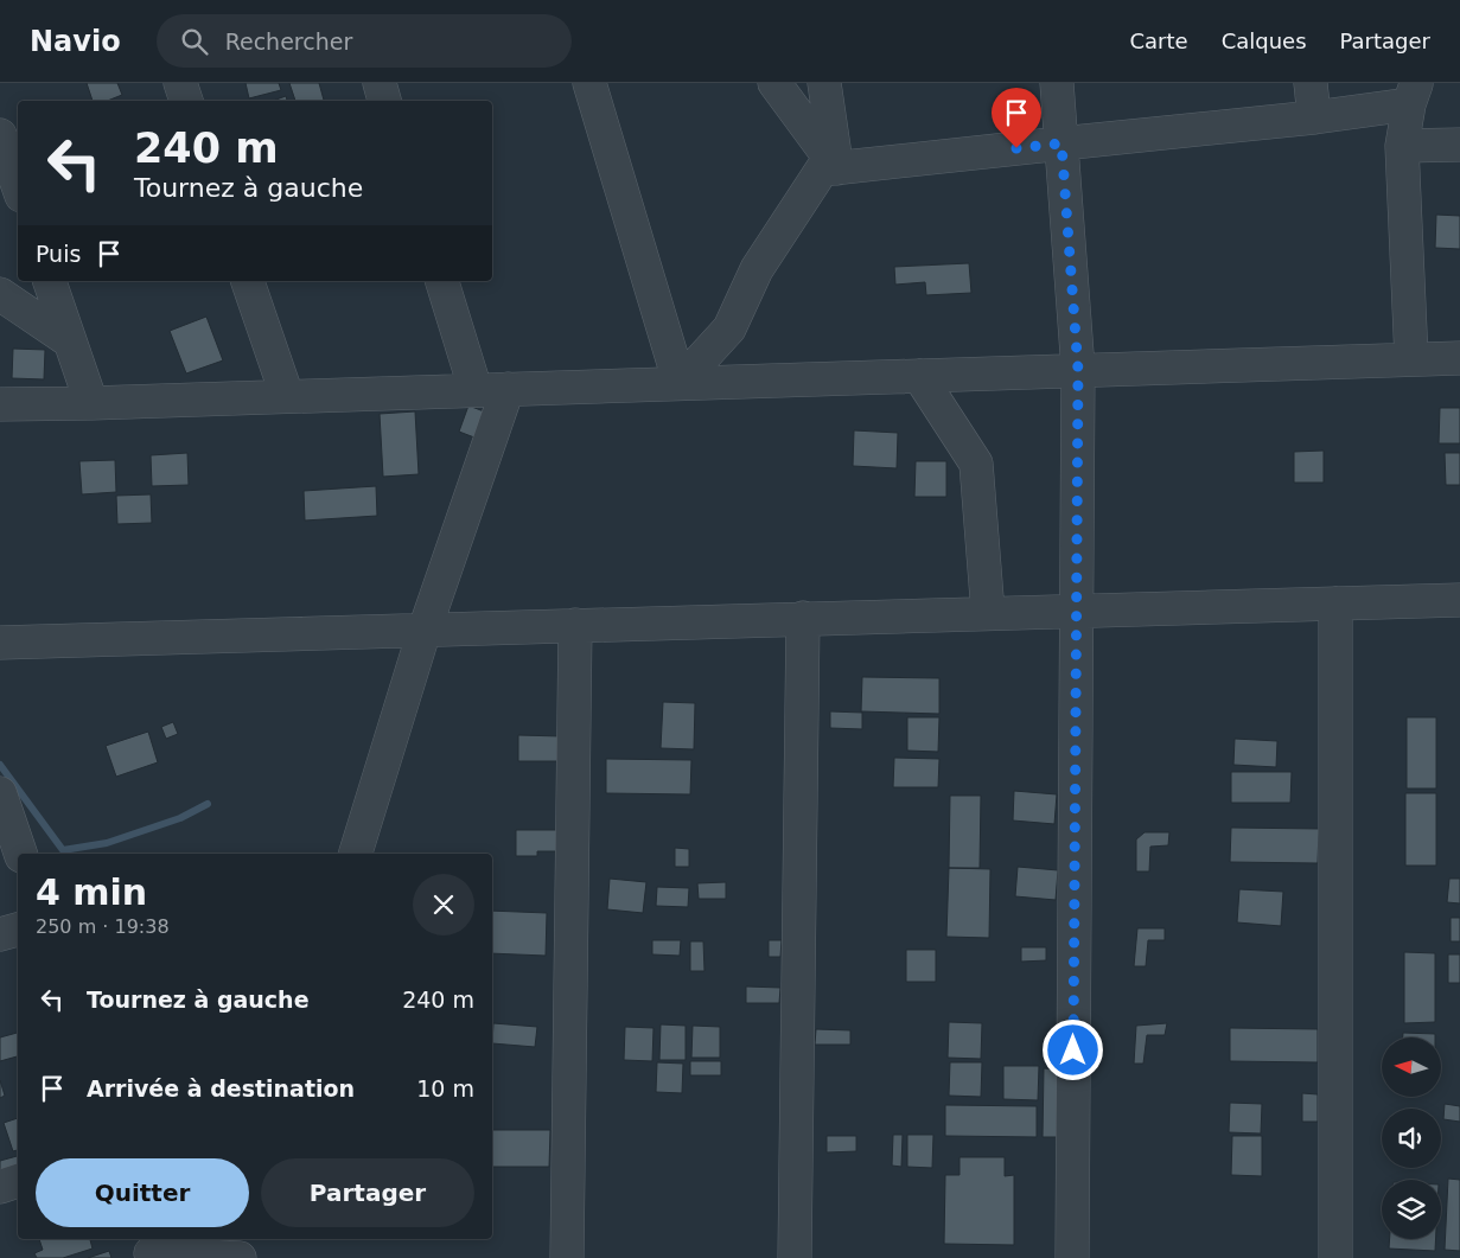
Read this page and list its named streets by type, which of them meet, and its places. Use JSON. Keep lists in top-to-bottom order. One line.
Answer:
{"north":"left","page":{"header":"Navio","search":"Rechercher","nav":["Carte","Calques","Partager"],"turn":["240 m","Tournez à gauche"],"then":"Puis","heading":["4 min","250 m · 19:38"],"list":[{"name":"Tournez à gauche","value":"240 m"},{"name":"Arrivée à destination","value":"10 m"}],"buttons":["Quitter","Partager"]}}
